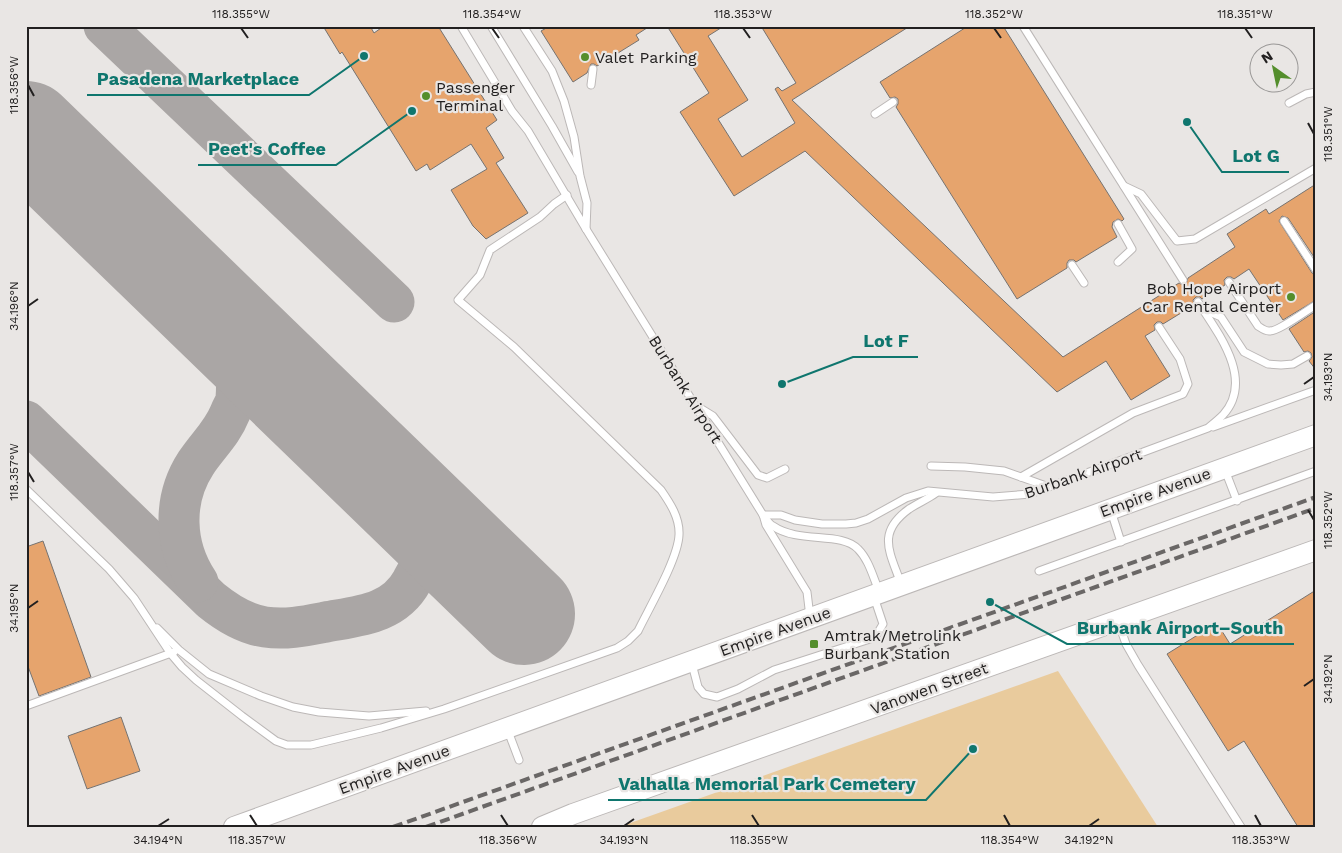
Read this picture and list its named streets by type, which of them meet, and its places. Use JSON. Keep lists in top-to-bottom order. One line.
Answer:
{"streets":{"main road":["Empire Avenue","Vanowen Street"],"lane":["Burbank Airport"]},"places":{"other":["Pasadena Marketplace","Valet Parking","Passenger Terminal","Peet's Coffee","Lot G","Bob Hope Airport Car Rental Center","Lot F","Burbank Airport–South","Valhalla Memorial Park Cemetery"],"transit":["Amtrak/Metrolink Burbank Station"]},"north":"top left","coordinates":["118.355°W","118.354°W","118.353°W","118.352°W","118.351°W","118.356°W","34.196°N","34.193°N","118.357°W","34.195°N","34.192°N","34.194°N"]}
